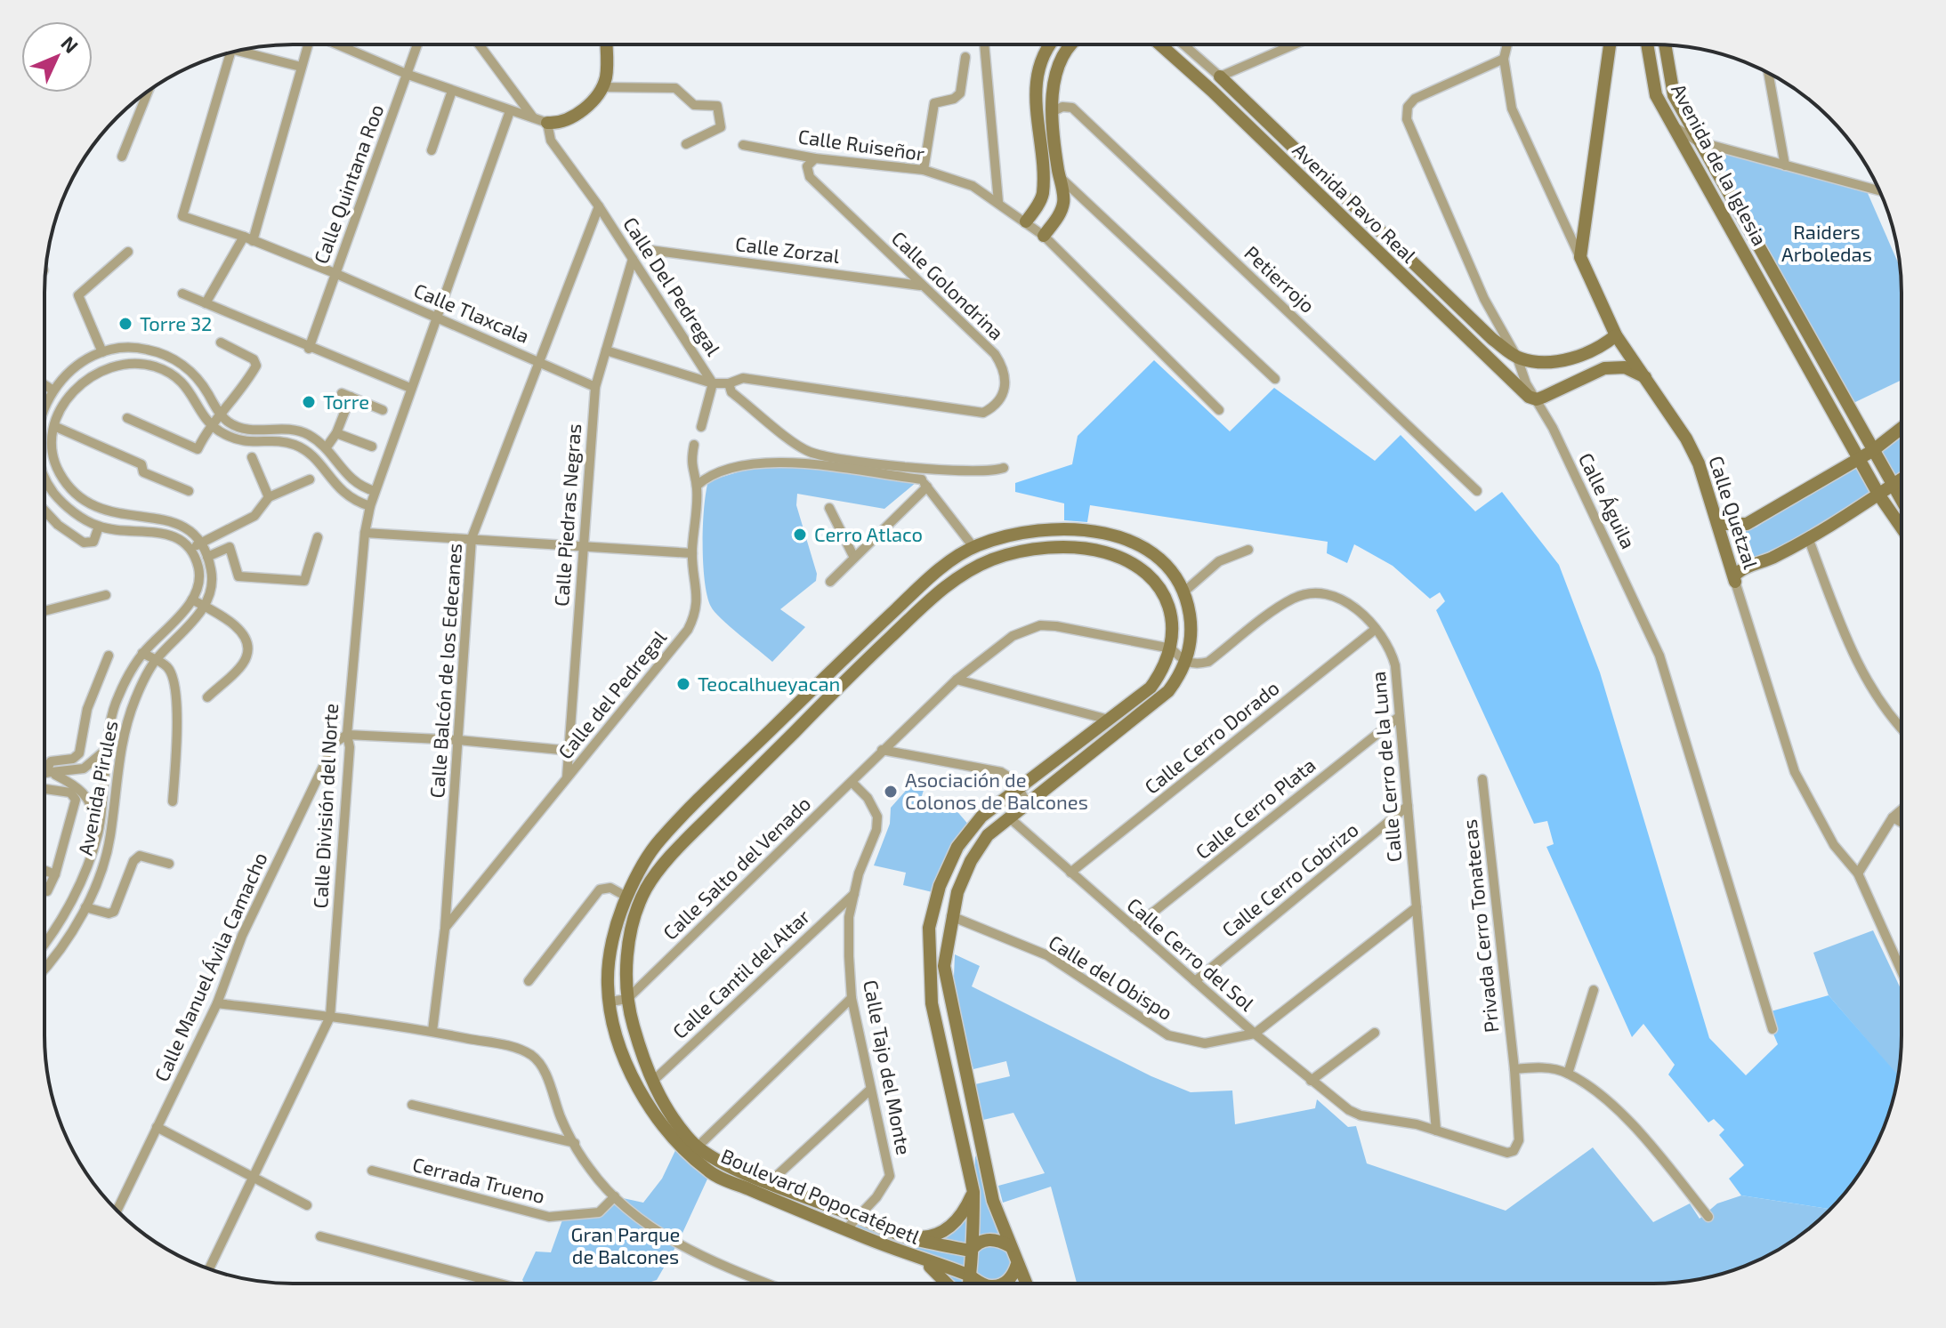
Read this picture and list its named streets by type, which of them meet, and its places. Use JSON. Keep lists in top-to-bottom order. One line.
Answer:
{"streets":{"street":["Calle Ruiseñor","Avenida de la Iglesia","Calle Quintana Roo","Avenida Pavo Real","Calle Zorzal","Petierrojo","Calle Golondrina","Calle Del Pedregal","Calle Tlaxcala","Calle Águila","Calle Quetzal","Calle Piedras Negras","Calle Balcón de los Edecanes","Calle del Pedregal","Calle Cerro Dorado","Calle Cerro de la Luna","Avenida Pirules","Calle División del Norte","Calle Cerro Plata","Calle Salto del Venado","Calle Cerro Cobrizo","Privada Cerro Tonatecas","Calle Cerro del Sol","Calle Manuel Ávila Camacho","Calle Cantil del Altar","Calle del Obispo","Calle Tajo del Monte","Cerrada Trueno","Boulevard Popocatépetl"]},"crossings":[["Calle Ruiseñor","Calle Golondrina"],["Calle Quintana Roo","Calle Tlaxcala"],["Avenida Pavo Real","Calle Águila"],["Calle Zorzal","Calle Golondrina"],["Calle Golondrina","Calle Del Pedregal"],["Calle Golondrina","Calle Piedras Negras"],["Calle Del Pedregal","Calle Piedras Negras"],["Calle Del Pedregal","Calle Balcón de los Edecanes"],["Calle Tlaxcala","Calle Piedras Negras"],["Calle Tlaxcala","Calle Balcón de los Edecanes"],["Calle Tlaxcala","Calle División del Norte"],["Calle Piedras Negras","Calle del Pedregal"],["Calle Balcón de los Edecanes","Calle del Pedregal"],["Calle Cerro Dorado","Calle Cerro de la Luna"],["Calle Cerro Dorado","Calle Cerro del Sol"],["Calle Cerro de la Luna","Calle Cerro Plata"],["Calle Cerro de la Luna","Calle Cerro Cobrizo"],["Calle Cerro de la Luna","Privada Cerro Tonatecas"],["Calle Cerro de la Luna","Calle Cerro del Sol"],["Calle Cerro de la Luna","Boulevard Popocatépetl"],["Calle División del Norte","Calle Manuel Ávila Camacho"],["Calle Cerro Plata","Calle Cerro del Sol"],["Calle Salto del Venado","Calle Tajo del Monte"],["Calle Salto del Venado","Boulevard Popocatépetl"],["Calle Cerro Cobrizo","Calle Cerro del Sol"],["Privada Cerro Tonatecas","Calle Cerro del Sol"],["Calle Cerro del Sol","Calle del Obispo"],["Calle Cerro del Sol","Boulevard Popocatépetl"],["Calle Cantil del Altar","Calle Tajo del Monte"],["Calle Cantil del Altar","Boulevard Popocatépetl"],["Calle del Obispo","Boulevard Popocatépetl"],["Calle Tajo del Monte","Boulevard Popocatépetl"]],"parks":["Raiders Arboledas","Gran Parque de Balcones"],"places":["Torre 32","Torre","Cerro Atlaco","Teocalhueyacan","Asociación de Colonos de Balcones"],"north":"top right"}
